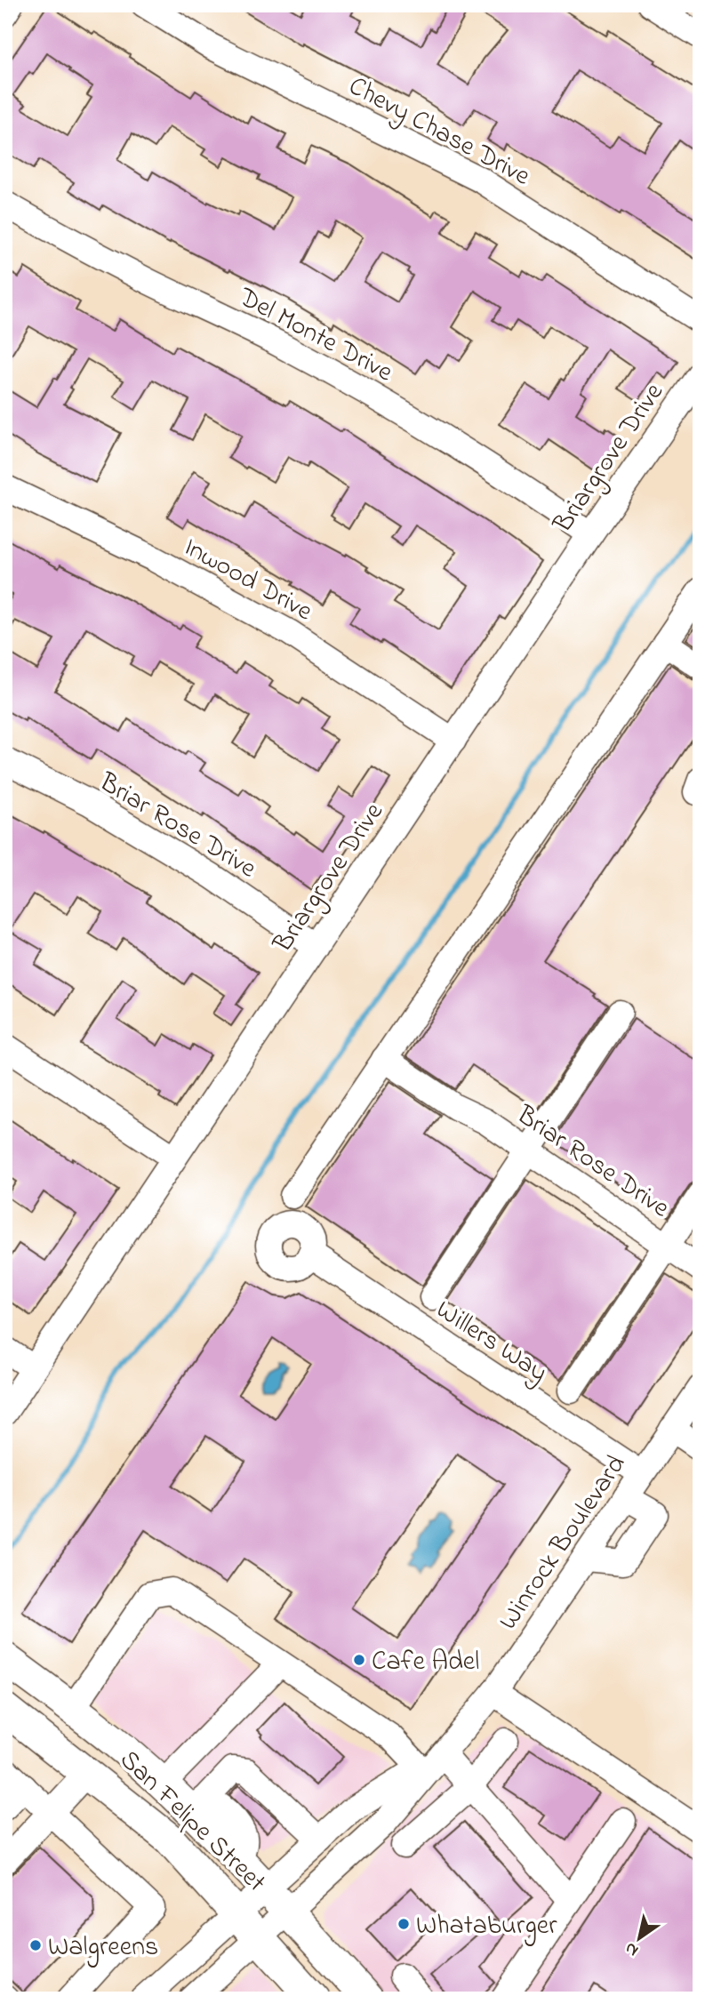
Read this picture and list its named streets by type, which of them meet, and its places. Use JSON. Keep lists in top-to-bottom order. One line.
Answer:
{"streets":{"main road":["San Felipe Street"],"street":["Chevy Chase Drive","Del Monte Drive","Briargrove Drive","Inwood Drive","Briar Rose Drive","Willers Way","Winrock Boulevard"]},"crossings":[["Del Monte Drive","Briargrove Drive"],["Briargrove Drive","Inwood Drive"],["Briargrove Drive","Briar Rose Drive"],["Willers Way","Winrock Boulevard"],["Winrock Boulevard","San Felipe Street"]],"places":["Cafe Adel","Whataburger","Walgreens"],"north":"bottom left"}
